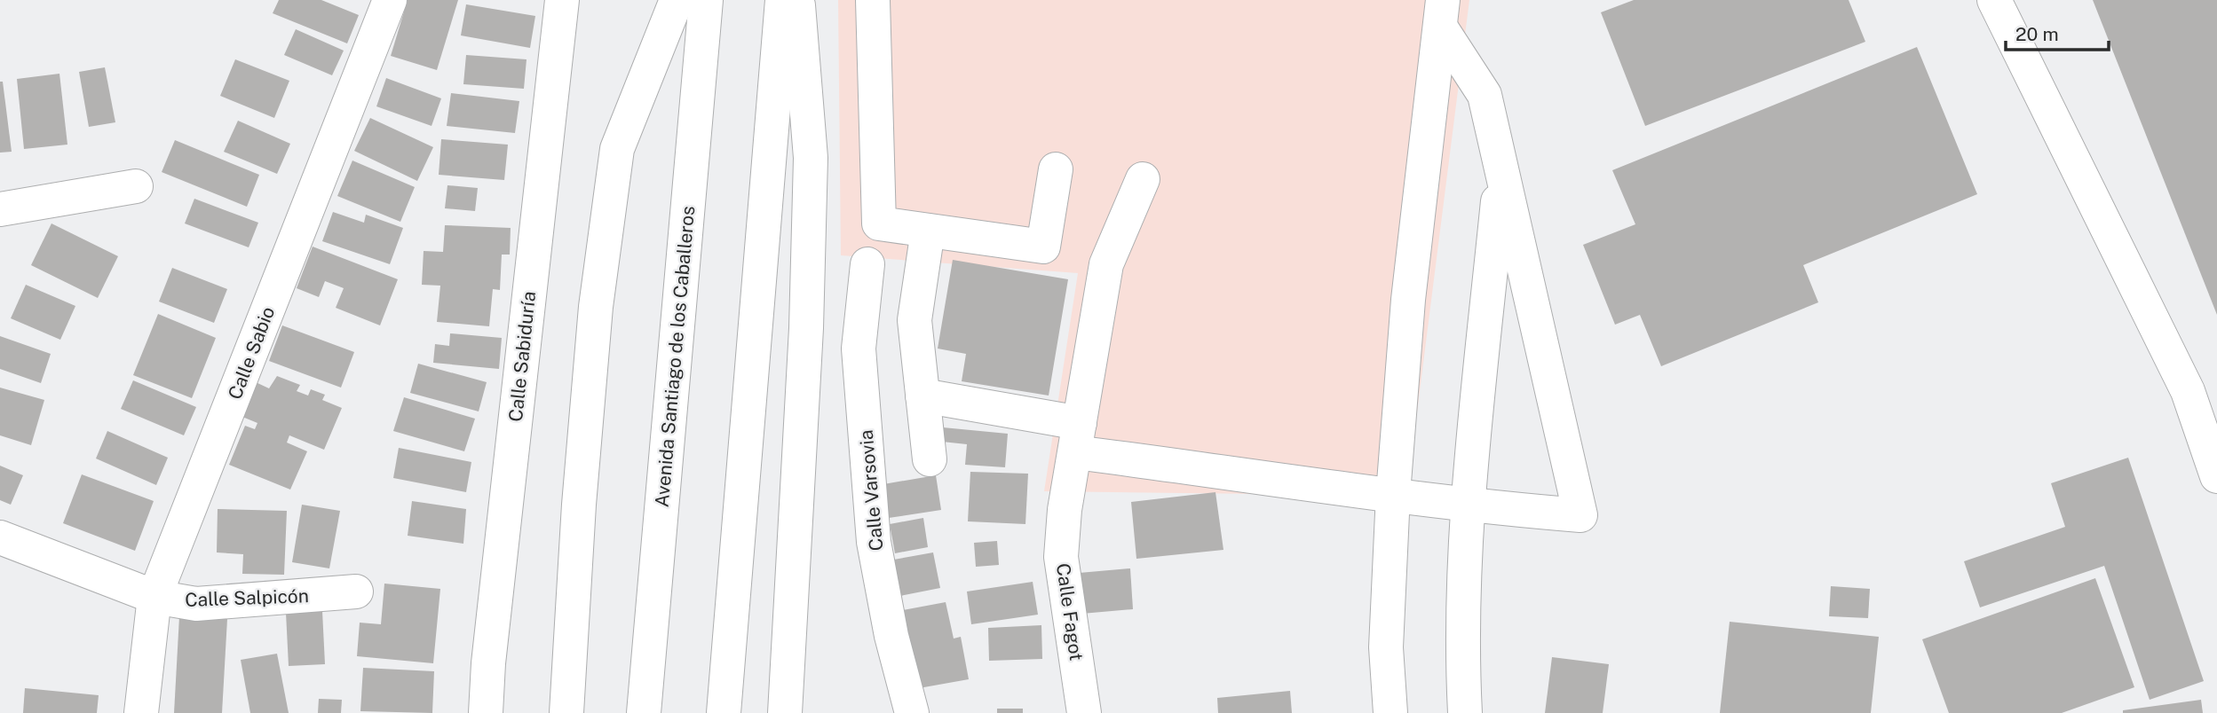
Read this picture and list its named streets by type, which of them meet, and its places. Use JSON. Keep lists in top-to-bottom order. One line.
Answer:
{"streets":{"main road":["Calle Sabio","Calle Sabiduría","Avenida Santiago de los Caballeros","Calle Varsovia","Calle Salpicón","Calle Fagot"]},"crossings":[["Calle Sabio","Calle Salpicón"]],"scale_bar":"20 m"}
